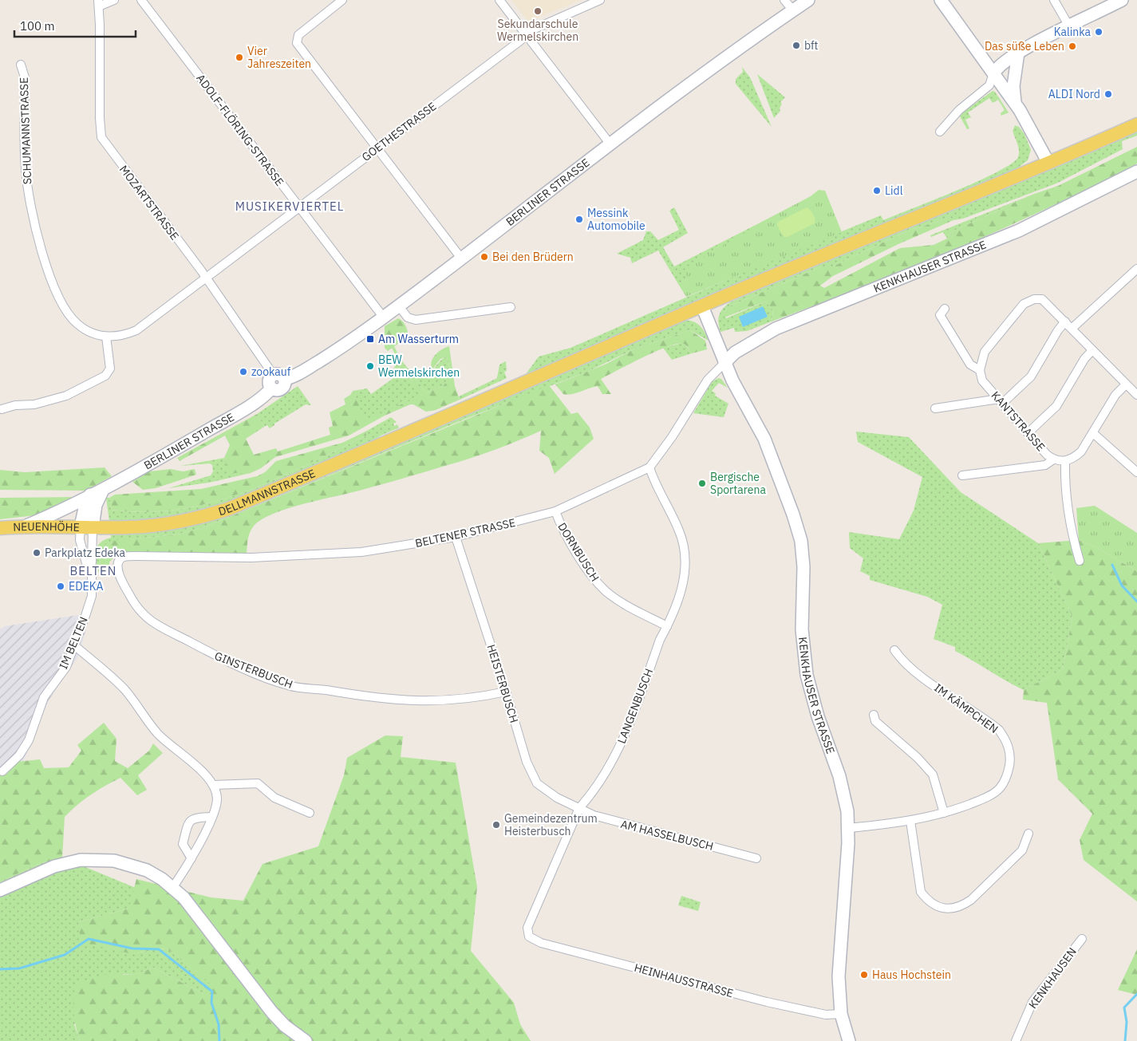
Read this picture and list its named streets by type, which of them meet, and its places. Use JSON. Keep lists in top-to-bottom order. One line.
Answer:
{"streets":{"main road":["BERLINER STRASSE","KENKHAUSER STRASSE","DELLMANNSTRASSE","NEUENHÖHE"],"street":["ADOLF-FLÖRING-STRASSE","SCHUMANNSTRASSE","GOETHESTRASSE","MOZARTSTRASSE","KANTSTRASSE","BELTENER STRASSE","DORNBUSCH","IM BELTEN","GINSTERBUSCH","HEISTERBUSCH","LANGENBUSCH","IM KÄMPCHEN","AM HASSELBUSCH","KENKHAUSEN","HEINHAUSSTRASSE"]},"crossings":[["ADOLF-FLÖRING-STRASSE","GOETHESTRASSE"],["ADOLF-FLÖRING-STRASSE","BERLINER STRASSE"],["SCHUMANNSTRASSE","GOETHESTRASSE"],["SCHUMANNSTRASSE","MOZARTSTRASSE"],["GOETHESTRASSE","MOZARTSTRASSE"],["BERLINER STRASSE","MOZARTSTRASSE"],["BERLINER STRASSE","NEUENHÖHE"],["KENKHAUSER STRASSE","DELLMANNSTRASSE"],["KENKHAUSER STRASSE","BELTENER STRASSE"],["KENKHAUSER STRASSE","IM KÄMPCHEN"],["KENKHAUSER STRASSE","HEINHAUSSTRASSE"],["DELLMANNSTRASSE","NEUENHÖHE"],["DELLMANNSTRASSE","IM BELTEN"],["NEUENHÖHE","IM BELTEN"],["BELTENER STRASSE","DORNBUSCH"],["BELTENER STRASSE","GINSTERBUSCH"],["BELTENER STRASSE","HEISTERBUSCH"],["BELTENER STRASSE","LANGENBUSCH"],["DORNBUSCH","LANGENBUSCH"],["GINSTERBUSCH","HEISTERBUSCH"],["HEISTERBUSCH","LANGENBUSCH"],["HEISTERBUSCH","AM HASSELBUSCH"],["LANGENBUSCH","AM HASSELBUSCH"],["LANGENBUSCH","HEINHAUSSTRASSE"]],"districts":["MUSIKERVIERTEL","BELTEN"],"places":{"other":["Sekundarschule Wermelskirchen","Kalinka","bft","Das süße Leben","Vier Jahreszeiten","ALDI Nord","Lidl","Messink Automobile","Bei den Brüdern","BEW Wermelskirchen","zookauf","Bergische Sportarena","Parkplatz Edeka","EDEKA","Gemeindezentrum Heisterbusch","Haus Hochstein"],"transit":["Am Wasserturm"]},"scale_bar":"100 m"}
